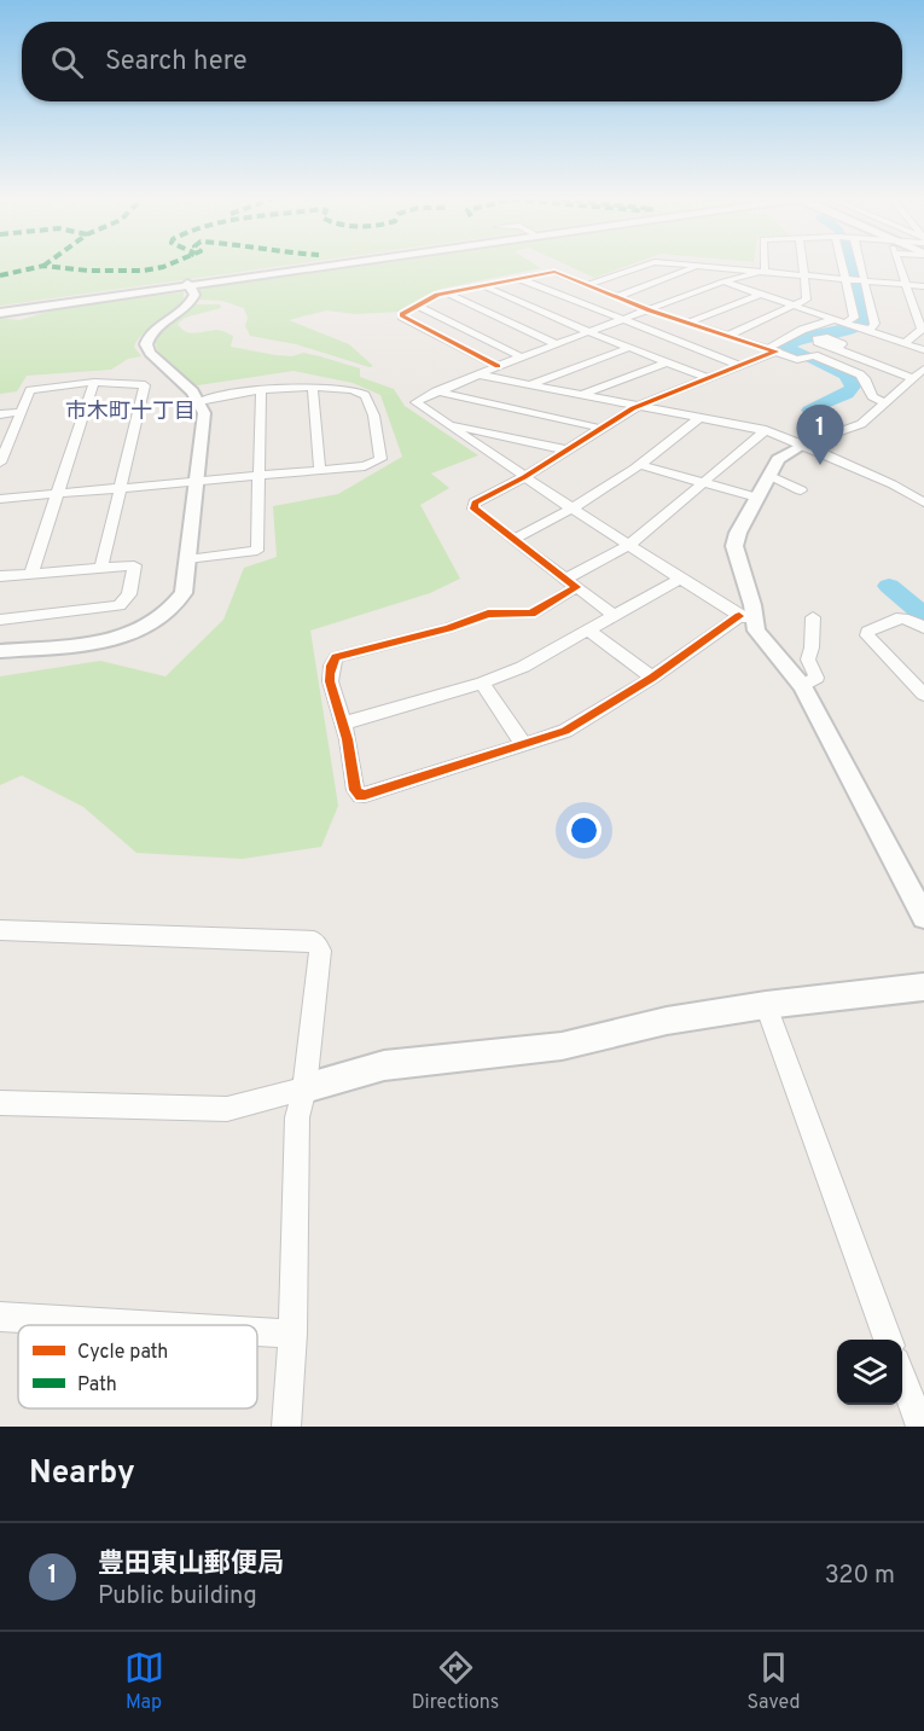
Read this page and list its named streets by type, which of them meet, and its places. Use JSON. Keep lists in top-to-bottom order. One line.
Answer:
{"districts":["市木町十丁目"],"legend":["Cycle path","Path"],"page":{"search":"Search here","pins":"1","heading":"Nearby","list":[{"mark":"1","name":"豊田東山郵便局","note":"Public building","value":"320 m"}],"nav":["Map","Directions","Saved"]}}
